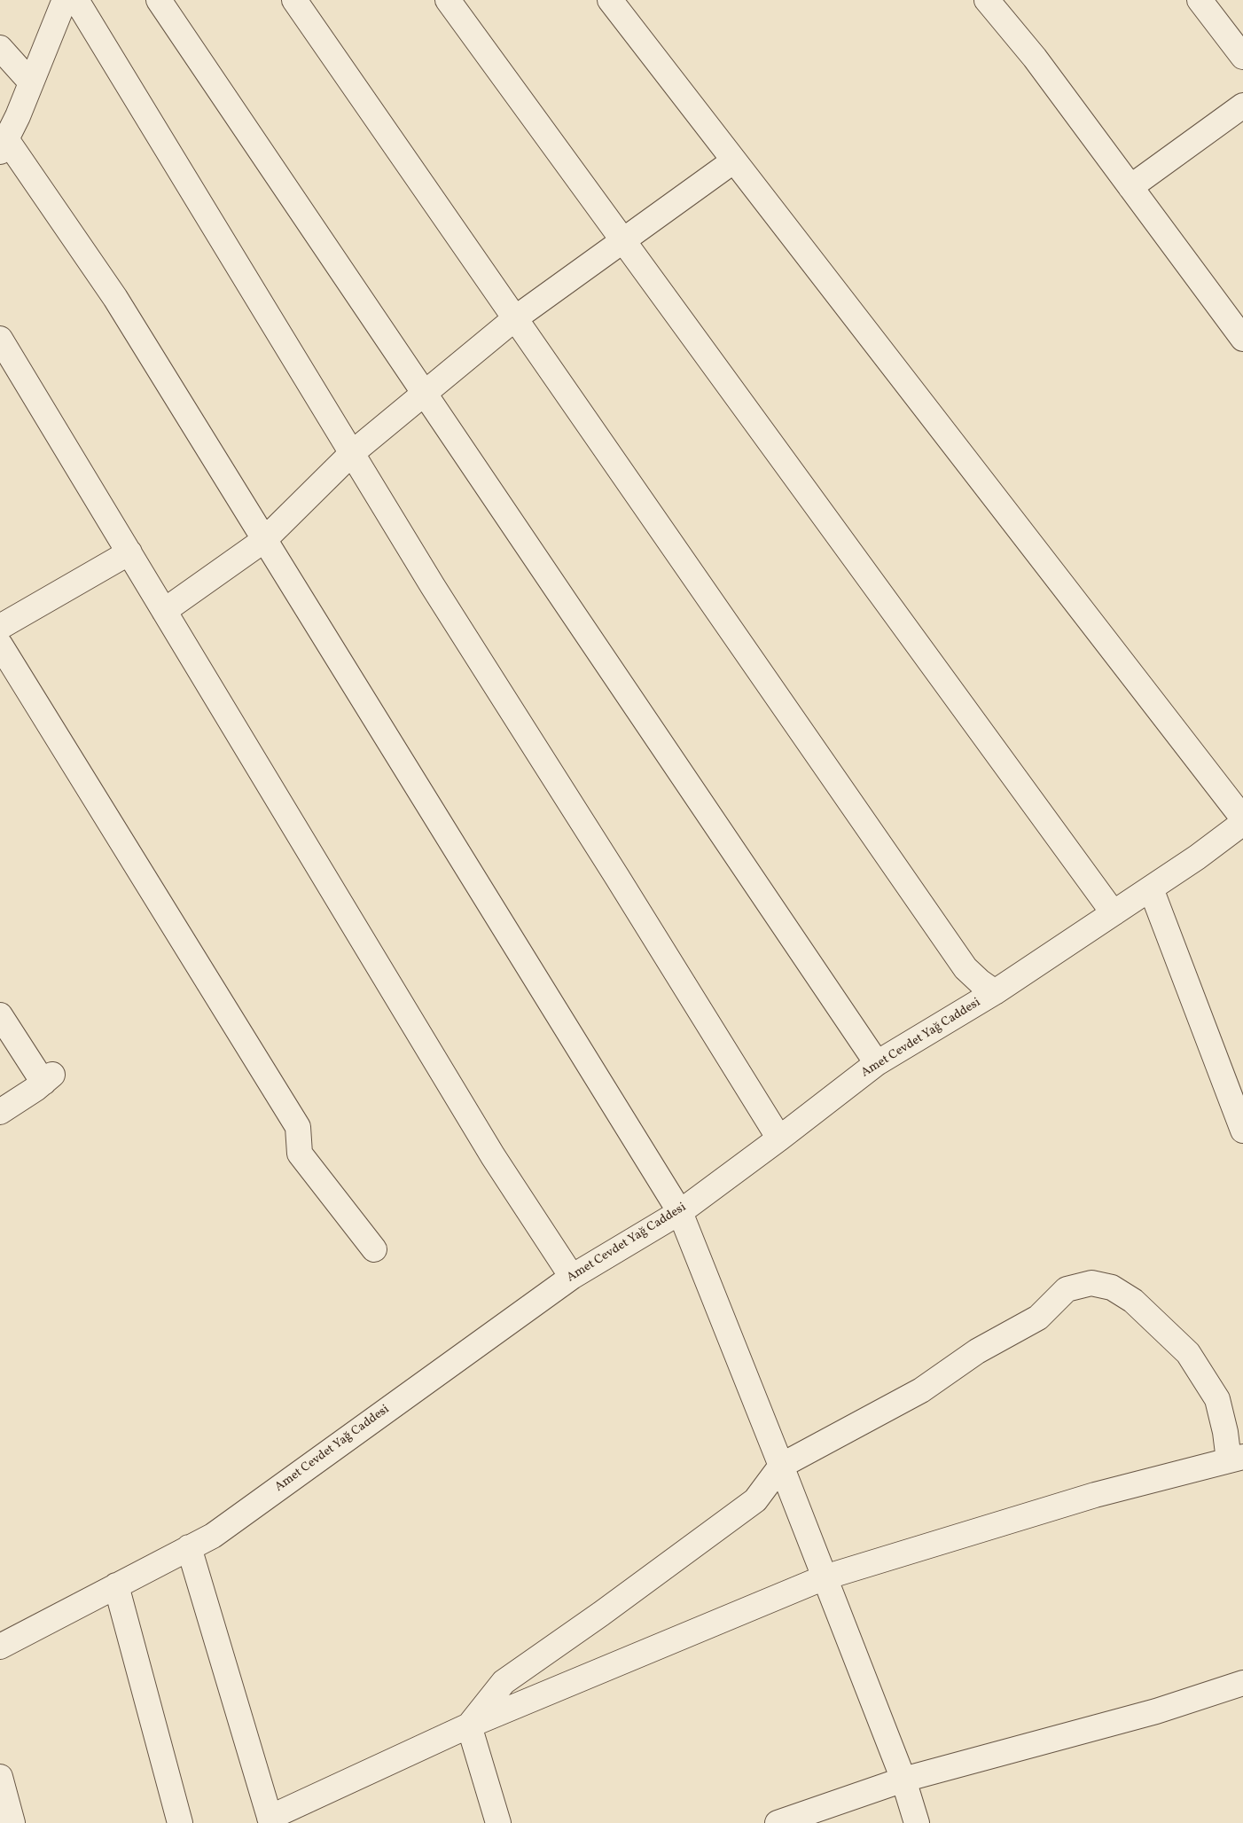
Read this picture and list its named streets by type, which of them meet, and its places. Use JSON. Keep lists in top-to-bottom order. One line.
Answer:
{"streets":{"street":["Amet Cevdet Yağ Caddesi"]}}
